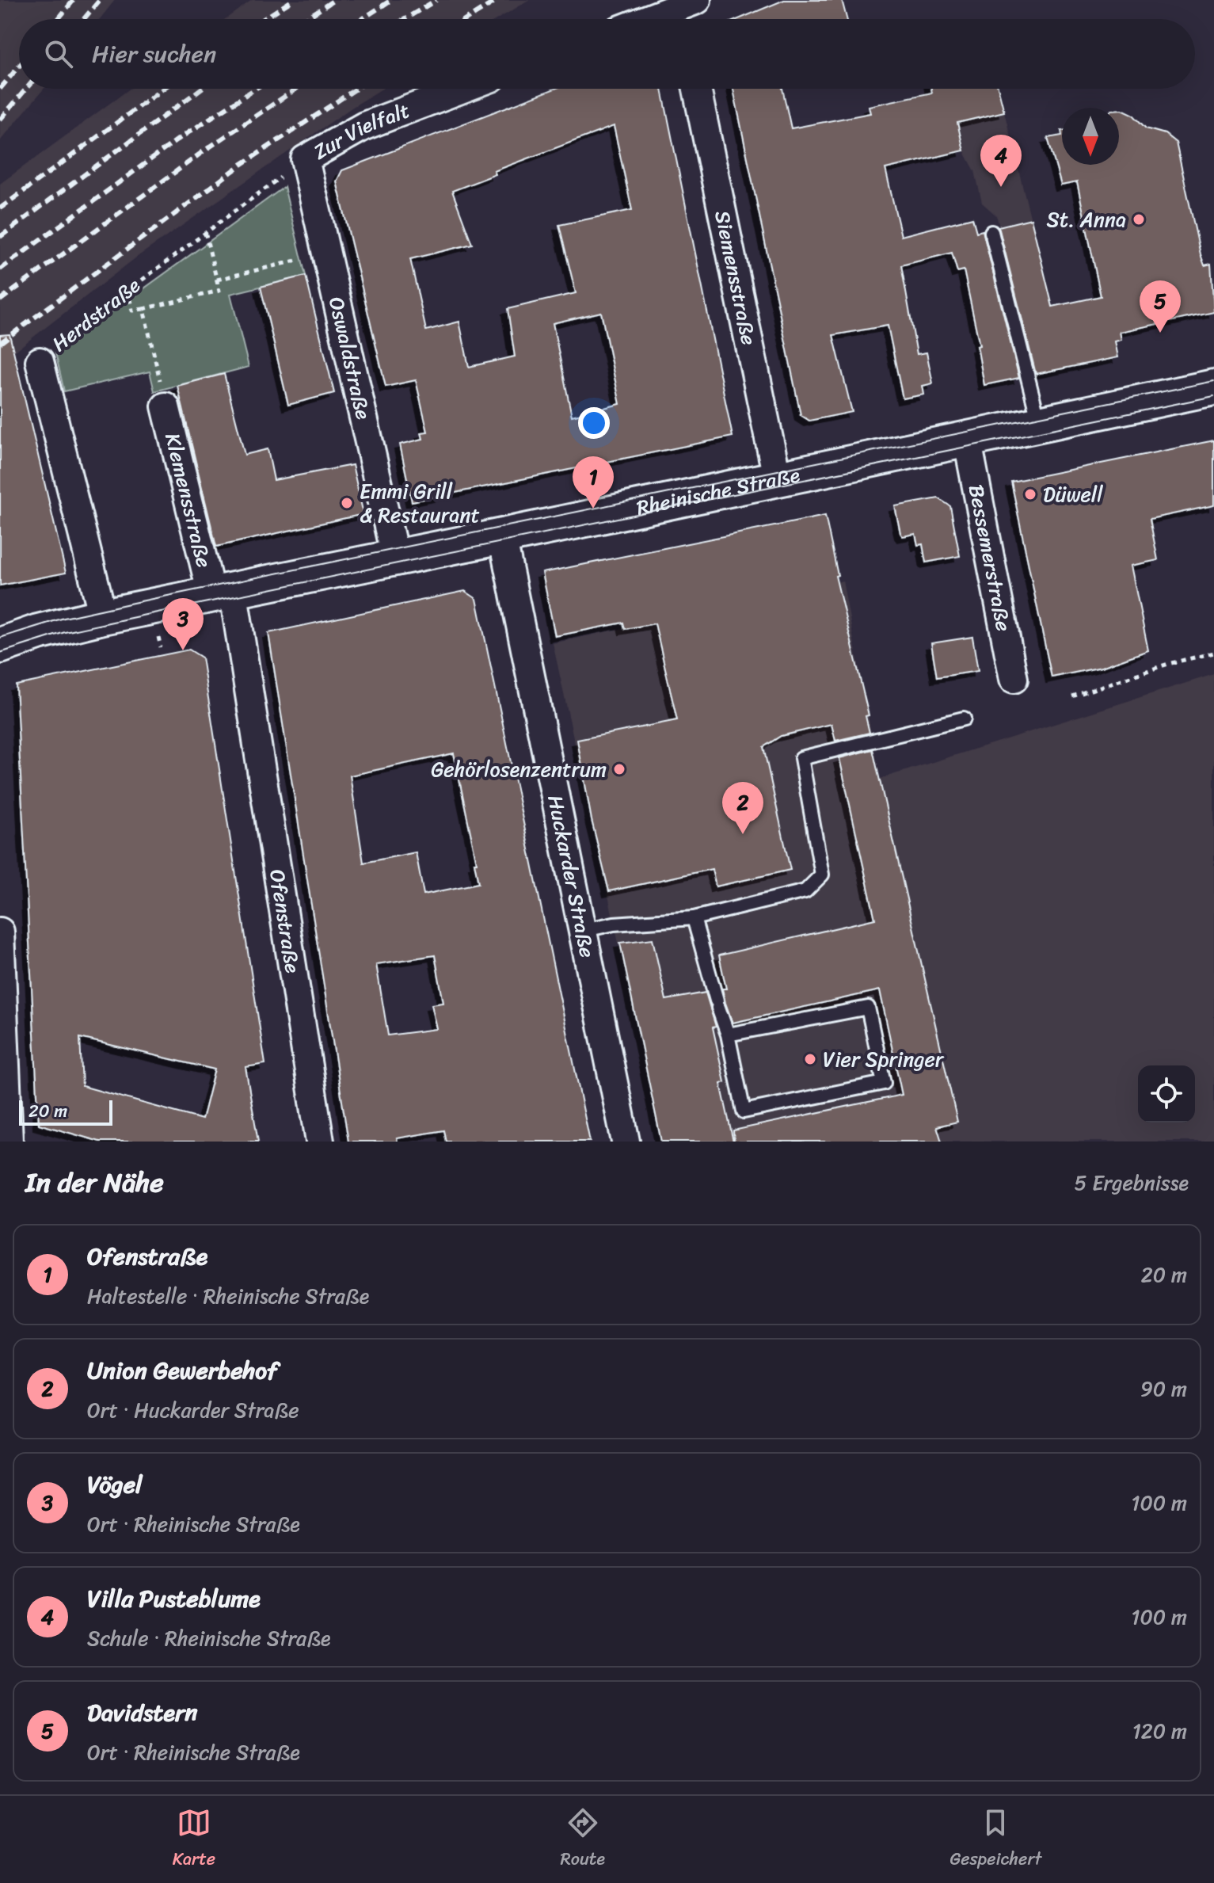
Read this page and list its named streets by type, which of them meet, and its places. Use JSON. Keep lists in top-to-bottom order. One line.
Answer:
{"streets":{"main road":["Rheinische Straße"],"street":["Zur Vielfalt","Siemensstraße","Herdstraße","Oswaldstraße","Klemensstraße","Bessemerstraße","Huckarder Straße","Ofenstraße"]},"crossings":[["Zur Vielfalt","Herdstraße"],["Zur Vielfalt","Oswaldstraße"],["Siemensstraße","Rheinische Straße"],["Herdstraße","Oswaldstraße"],["Herdstraße","Rheinische Straße"],["Oswaldstraße","Rheinische Straße"],["Rheinische Straße","Klemensstraße"],["Rheinische Straße","Bessemerstraße"],["Rheinische Straße","Huckarder Straße"],["Rheinische Straße","Ofenstraße"],["Klemensstraße","Ofenstraße"]],"places":["St. Anna","Düwell","Emmi Grill & Restaurant","Gehörlosenzentrum","Vier Springer"],"scale_bar":"20 m","north":"bottom","page":{"search":"Hier suchen","pins":["4","5","1","3","2"],"scale":"20 m","heading":["In der Nähe","5 Ergebnisse"],"list":[{"mark":"1","name":"Ofenstraße","note":"Haltestelle · Rheinische Straße","value":"20 m"},{"mark":"2","name":"Union Gewerbehof","note":"Ort · Huckarder Straße","value":"90 m"},{"mark":"3","name":"Vögel","note":"Ort · Rheinische Straße","value":"100 m"},{"mark":"4","name":"Villa Pusteblume","note":"Schule · Rheinische Straße","value":"100 m"},{"mark":"5","name":"Davidstern","note":"Ort · Rheinische Straße","value":"120 m"}],"nav":["Karte","Route","Gespeichert"]}}
